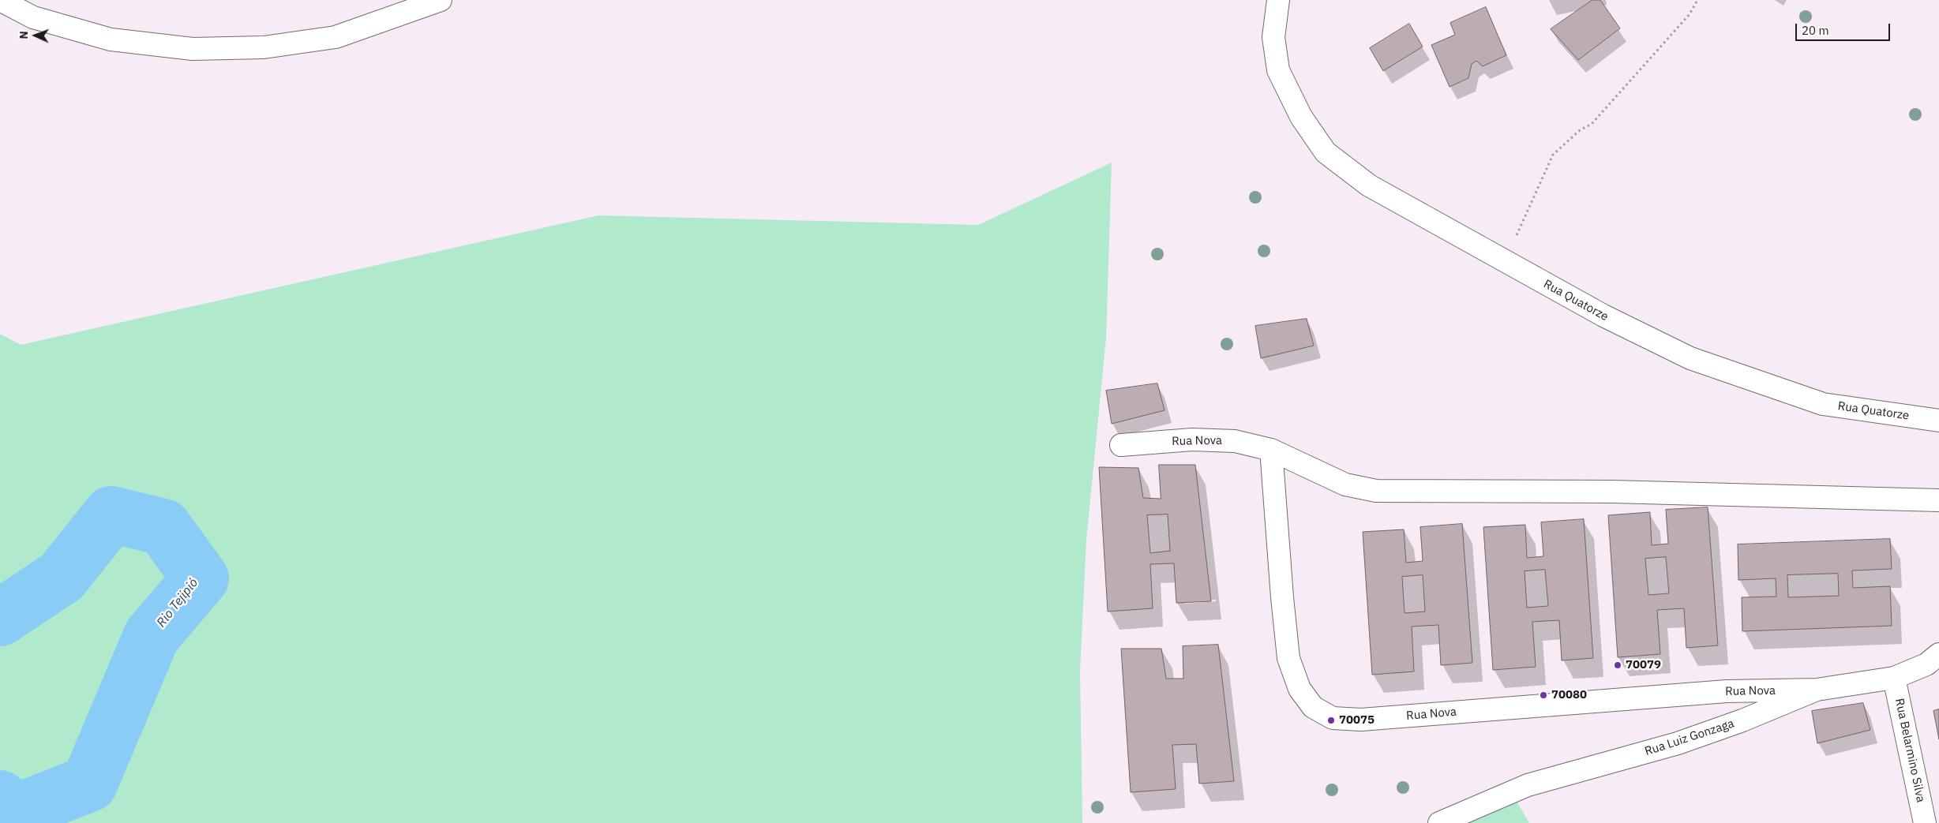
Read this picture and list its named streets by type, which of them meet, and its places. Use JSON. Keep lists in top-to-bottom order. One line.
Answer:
{"streets":{"street":["Rua Quatorze","Rua Nova","Rua Luiz Gonzaga","Rua Belarmino Silva"]},"crossings":[["Rua Nova","Rua Luiz Gonzaga"],["Rua Luiz Gonzaga","Rua Belarmino Silva"]],"water":["Rio Tejipió"],"places":["70079","70080","70075"],"scale_bar":"20 m","north":"left"}
